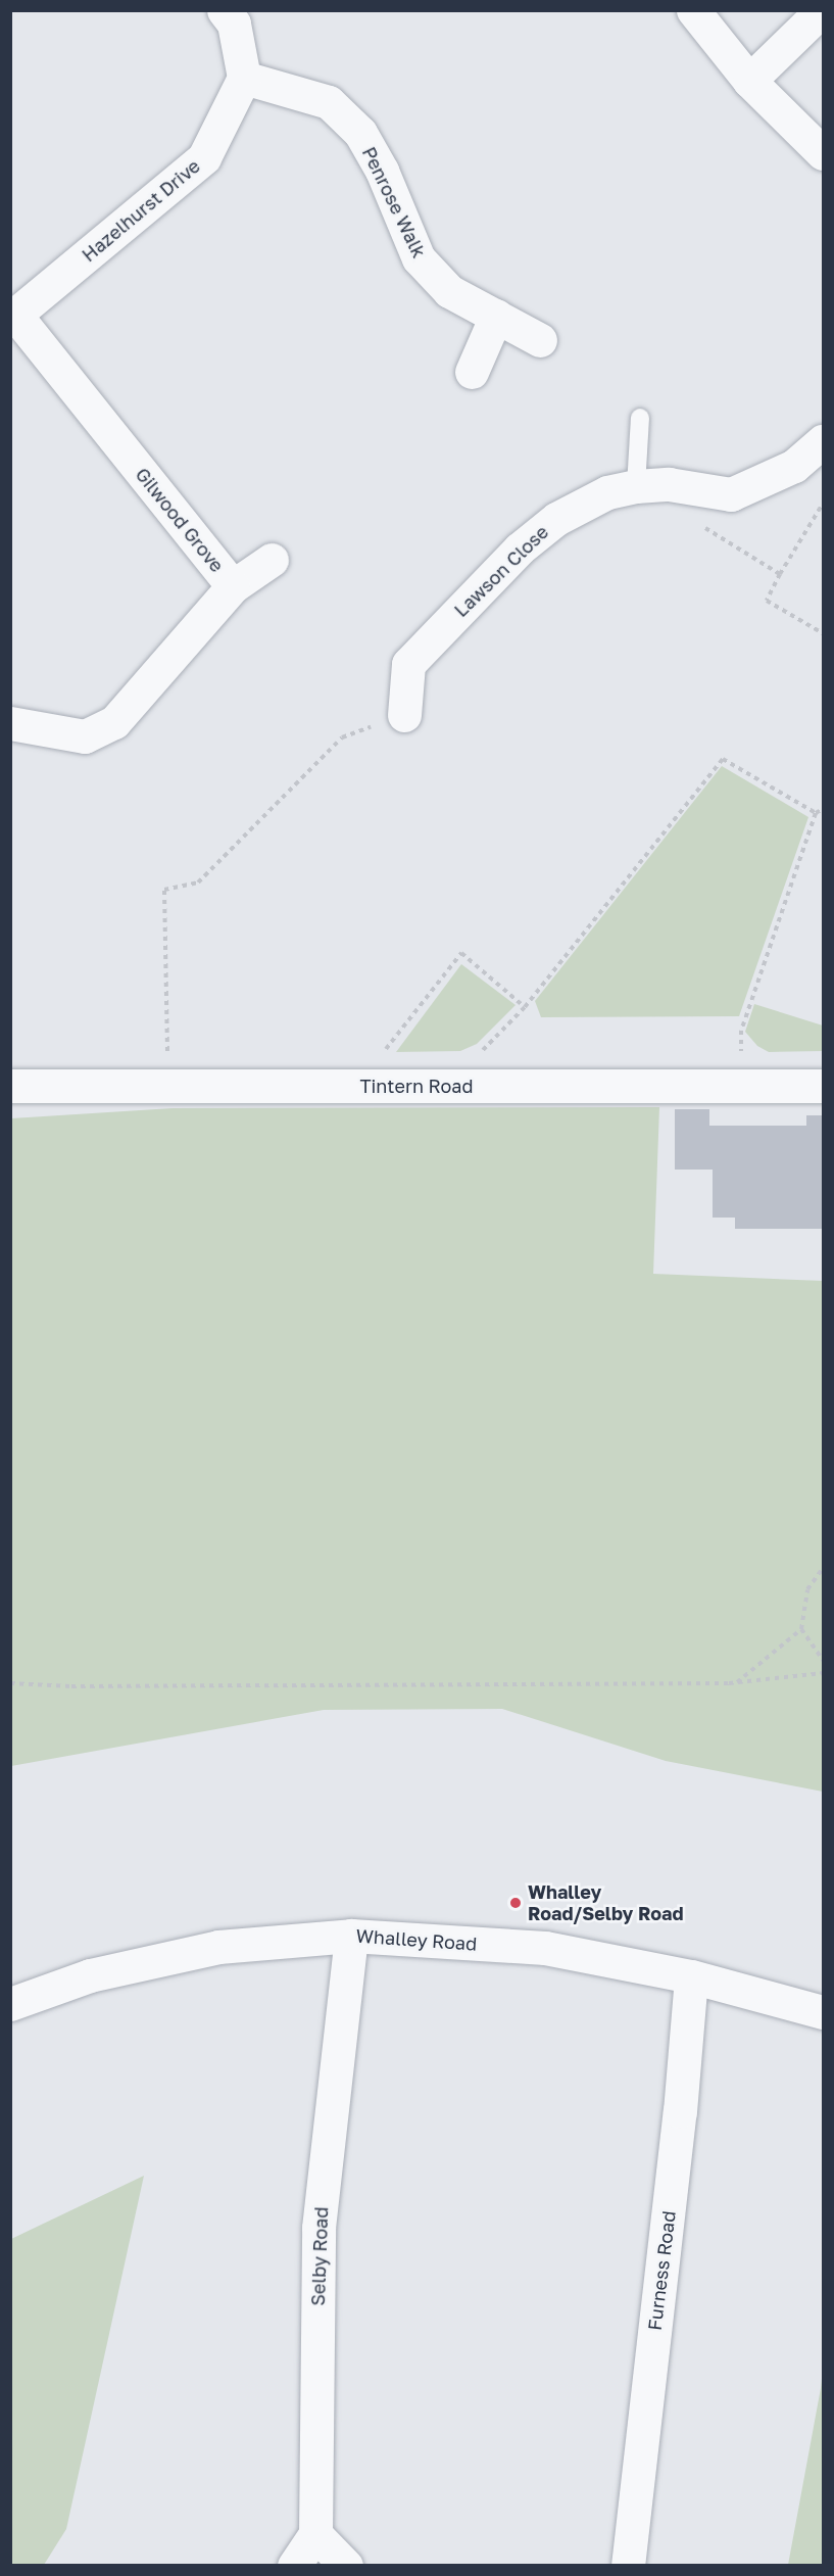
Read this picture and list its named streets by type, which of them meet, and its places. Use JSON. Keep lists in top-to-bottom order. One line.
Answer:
{"streets":{"street":["Penrose Walk","Hazelhurst Drive","Gilwood Grove","Lawson Close","Tintern Road","Whalley Road","Selby Road","Furness Road"]},"crossings":[["Penrose Walk","Hazelhurst Drive"],["Hazelhurst Drive","Gilwood Grove"],["Whalley Road","Selby Road"],["Whalley Road","Furness Road"]],"places":["Whalley Road/Selby Road"]}
